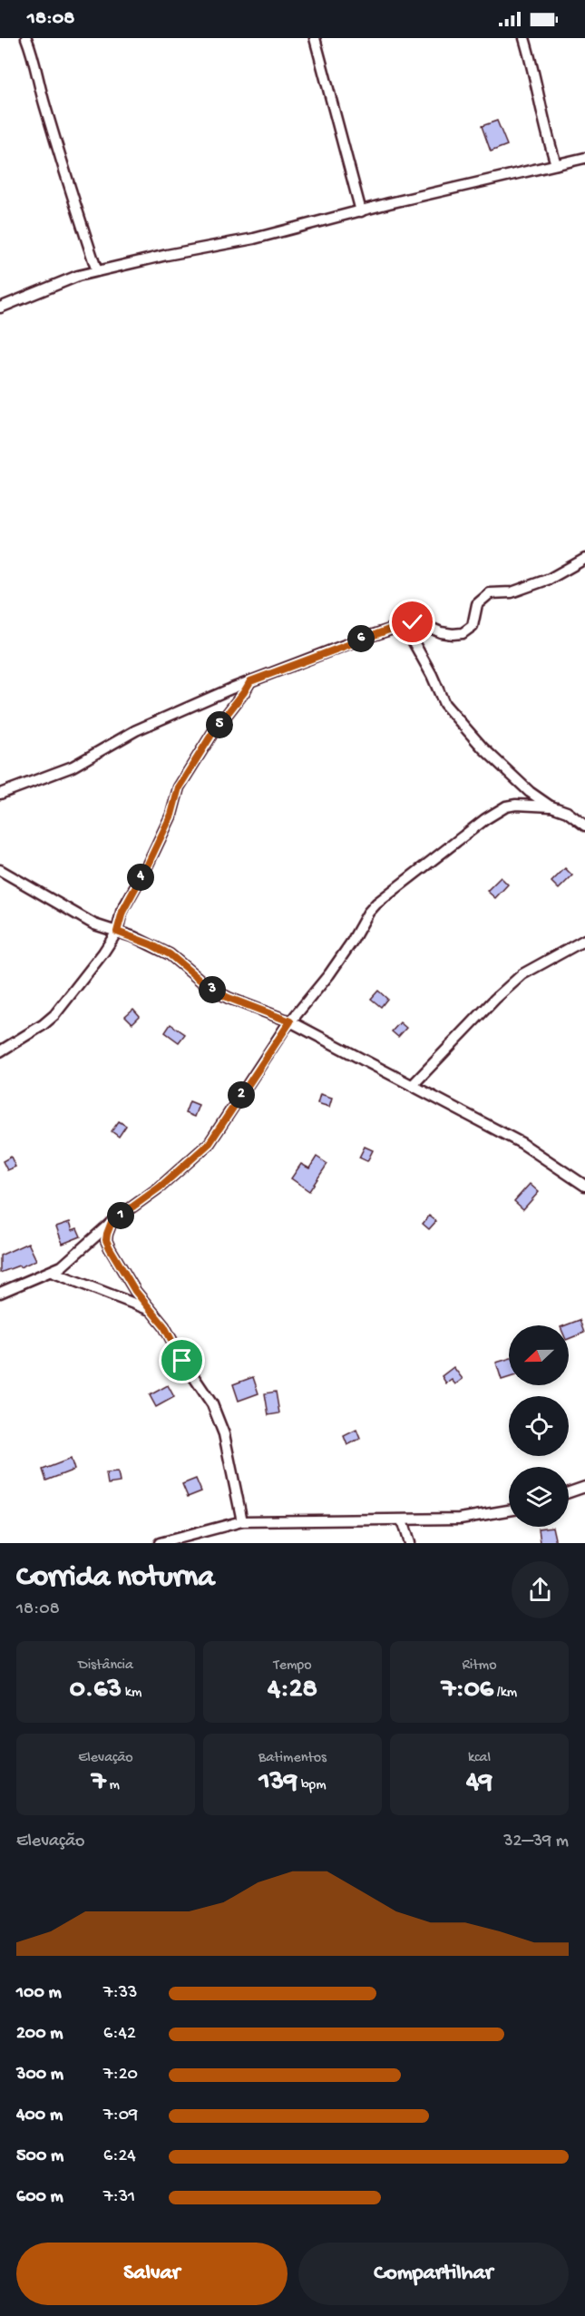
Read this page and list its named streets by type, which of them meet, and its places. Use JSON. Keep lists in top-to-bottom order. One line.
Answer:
{"north":"left","page":{"status":"18:08","pins":["6","5","4","3","2","1"],"heading":["Corrida noturna","18:08"],"stats":[["Distância","0.63 km"],["Tempo","4:28"],["Ritmo","7:06 /km"],["Elevação","7 m"],["Batimentos","139 bpm"],["kcal","49"]],"chart":["Elevação","32–39 m"],"list":[{"name":"100 m","note":"7:33"},{"name":"200 m","note":"6:42"},{"name":"300 m","note":"7:20"},{"name":"400 m","note":"7:09"},{"name":"500 m","note":"6:24"},{"name":"600 m","note":"7:31"}],"buttons":["Salvar","Compartilhar"]}}
